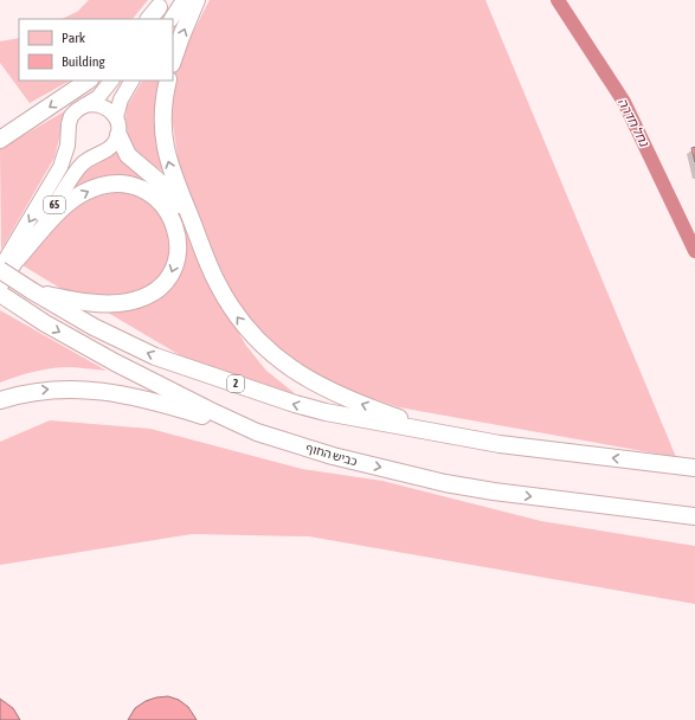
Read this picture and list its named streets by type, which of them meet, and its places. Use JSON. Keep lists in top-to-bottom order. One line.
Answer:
{"streets":{"highway":["65","2","כביש החוף"]},"crossings":[["65","2"]],"water":["נחל חדרה"],"legend":["Park","Building"]}
